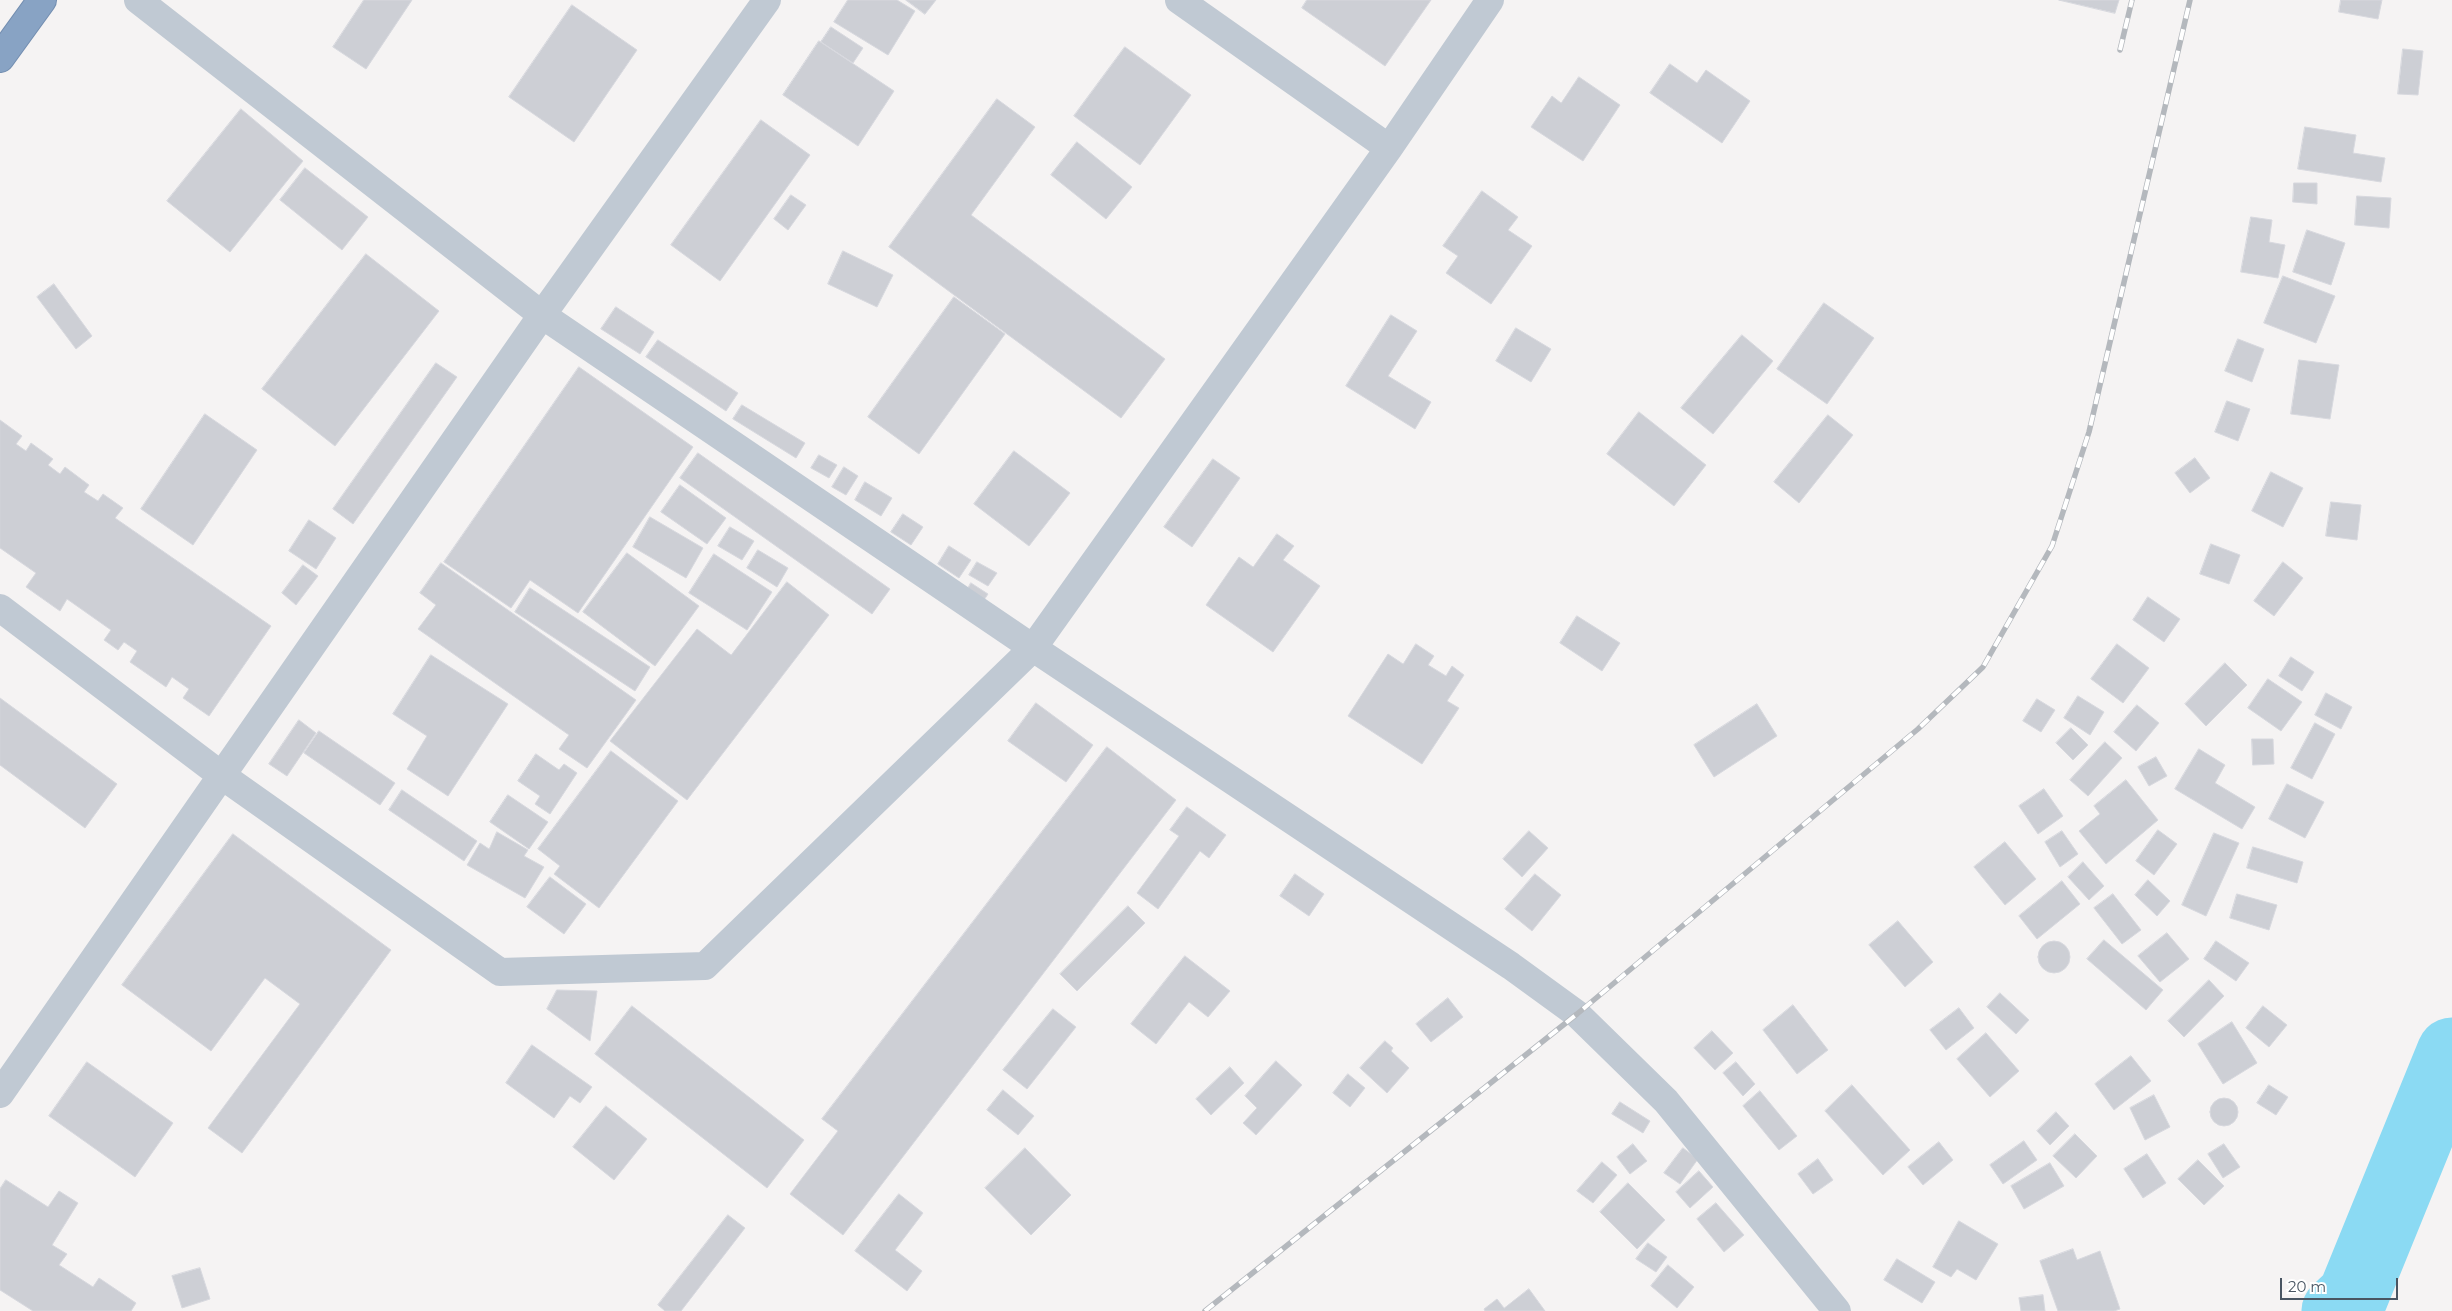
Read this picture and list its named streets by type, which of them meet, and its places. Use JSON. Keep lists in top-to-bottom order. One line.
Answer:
{"scale_bar":"20 m"}
